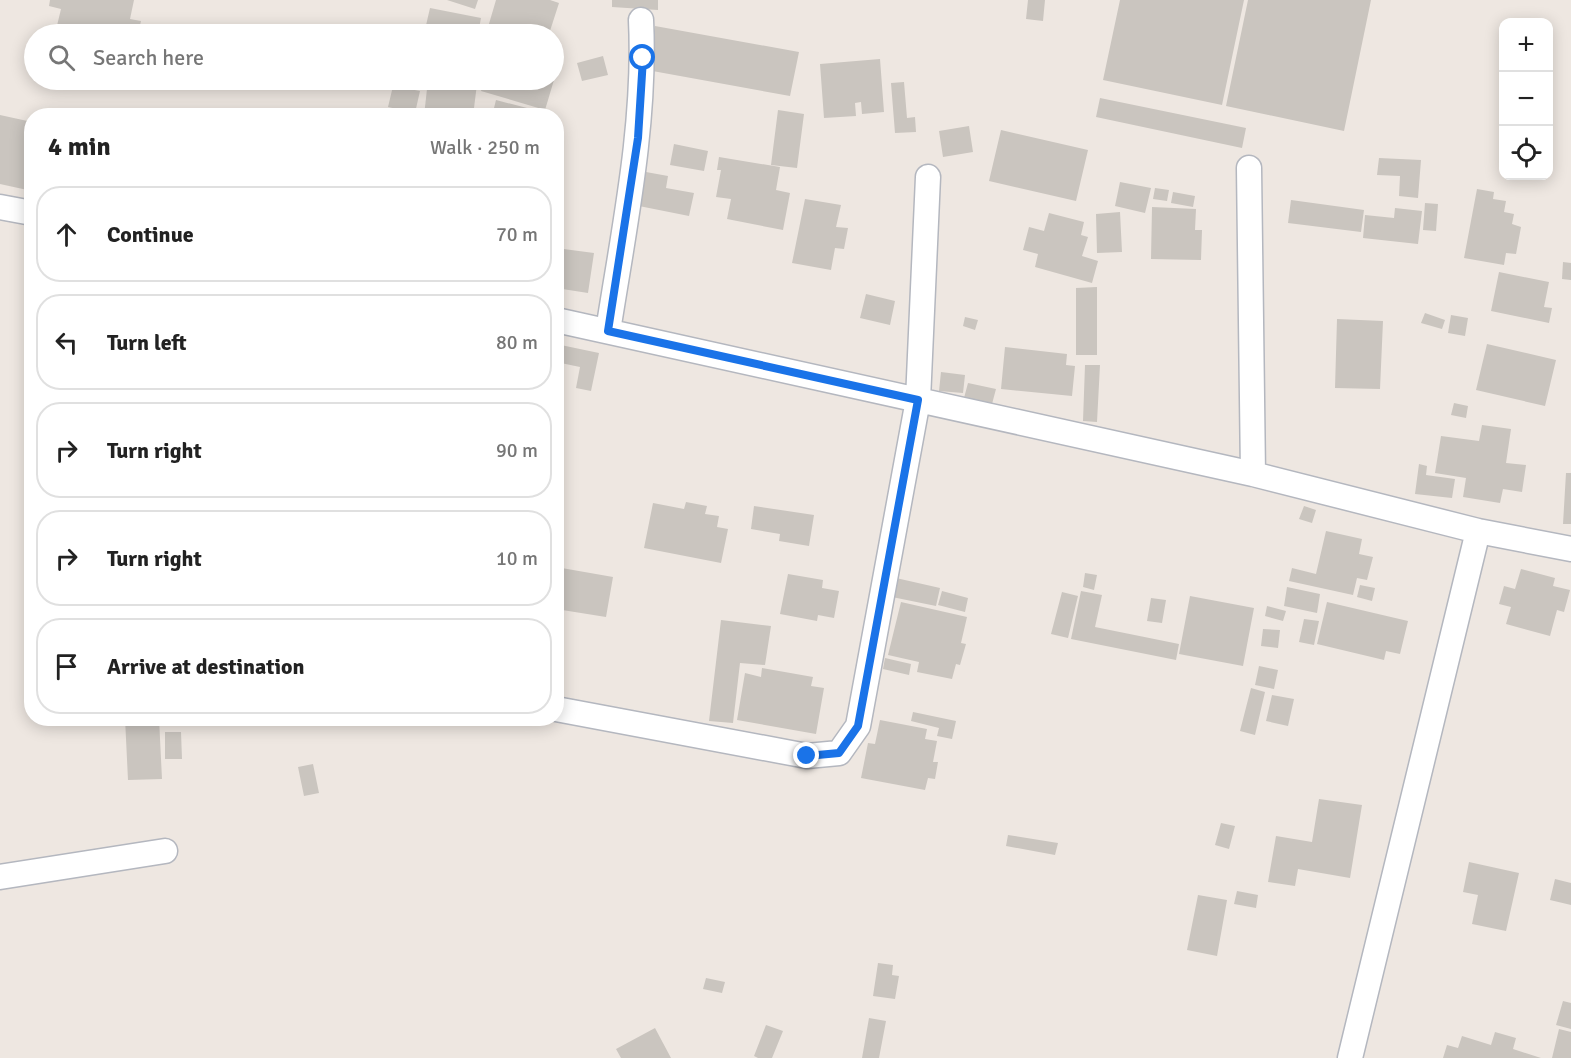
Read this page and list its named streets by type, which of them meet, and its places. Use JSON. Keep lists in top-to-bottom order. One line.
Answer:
{"page":{"map_buttons":["+","−"],"search":"Search here","heading":["4 min","Walk · 250 m"],"list":[["Continue","70 m"],["Turn left","80 m"],["Turn right","90 m"],["Turn right","10 m"],"Arrive at destination"]}}
